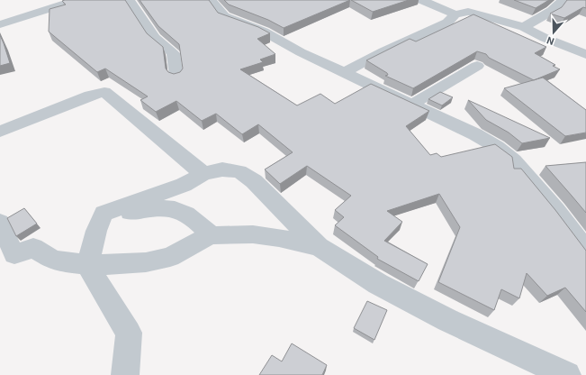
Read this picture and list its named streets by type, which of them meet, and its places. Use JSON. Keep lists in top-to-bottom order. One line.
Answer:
{"north":"bottom"}
